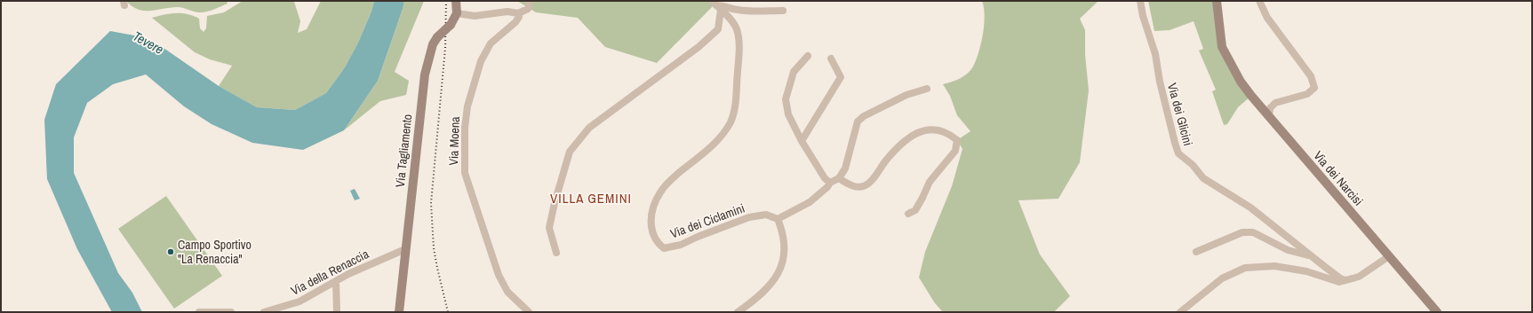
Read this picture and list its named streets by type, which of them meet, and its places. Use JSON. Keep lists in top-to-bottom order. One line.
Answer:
{"streets":{"street":["Via dei Glicini","Via Moena","Via Tagliamento","Via dei Narcisi","Via dei Ciclamini","Via della Renaccia"]},"crossings":[["Via Tagliamento","Via della Renaccia"]],"districts":["VILLA GEMINI"],"water":["Tevere"],"places":["Campo Sportivo \"La Renaccia\""]}
